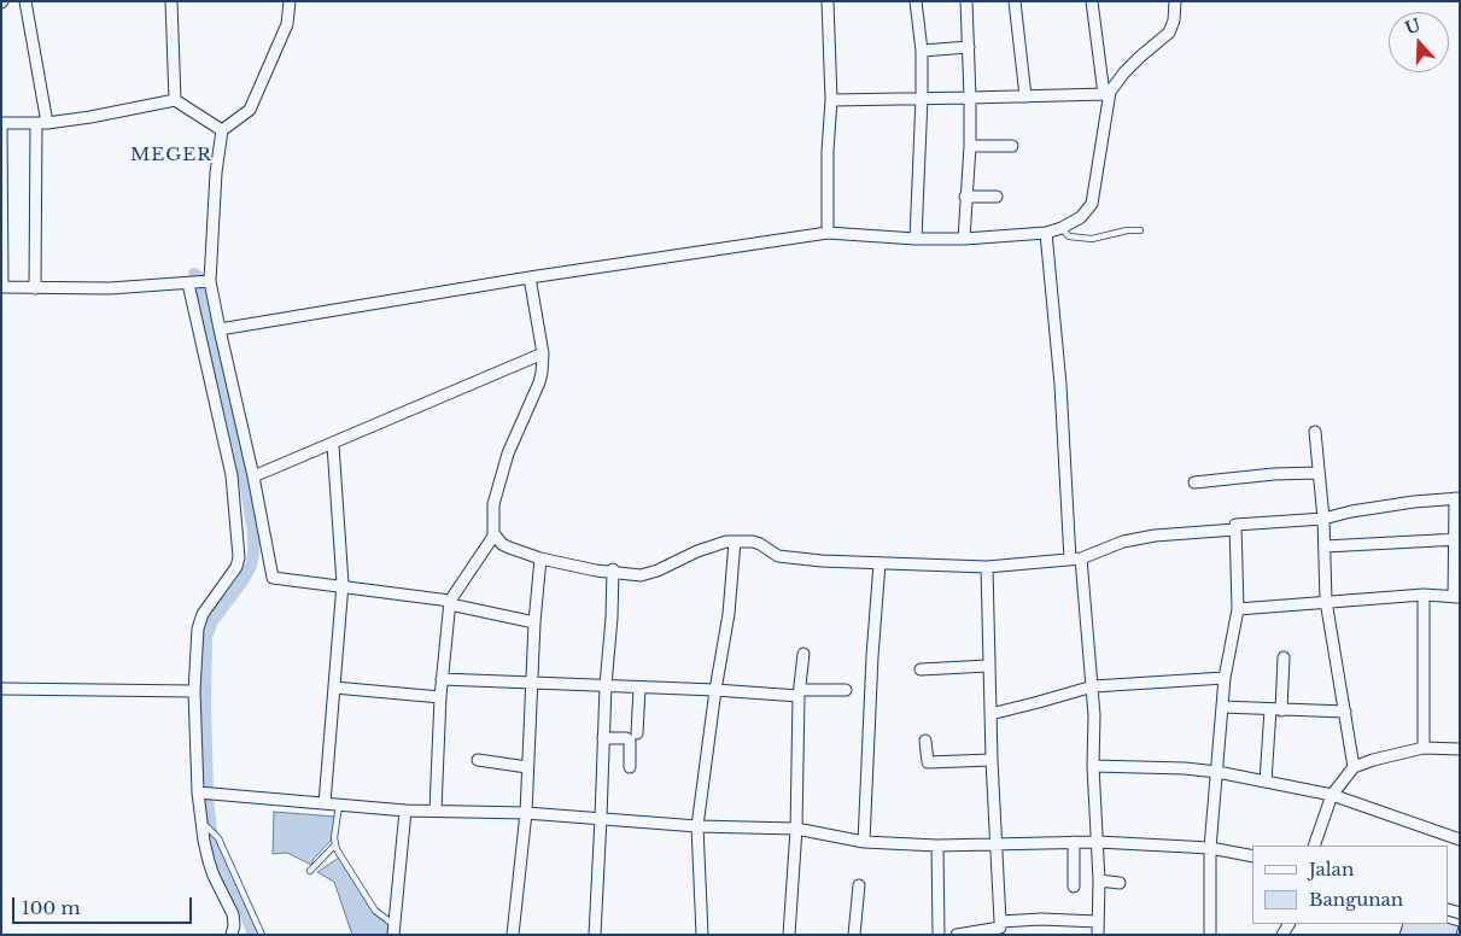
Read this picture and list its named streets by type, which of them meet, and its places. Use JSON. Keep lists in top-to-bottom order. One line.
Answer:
{"districts":["MEGER"],"legend":["Jalan","Bangunan"],"scale_bar":"100 m","north":"top"}
